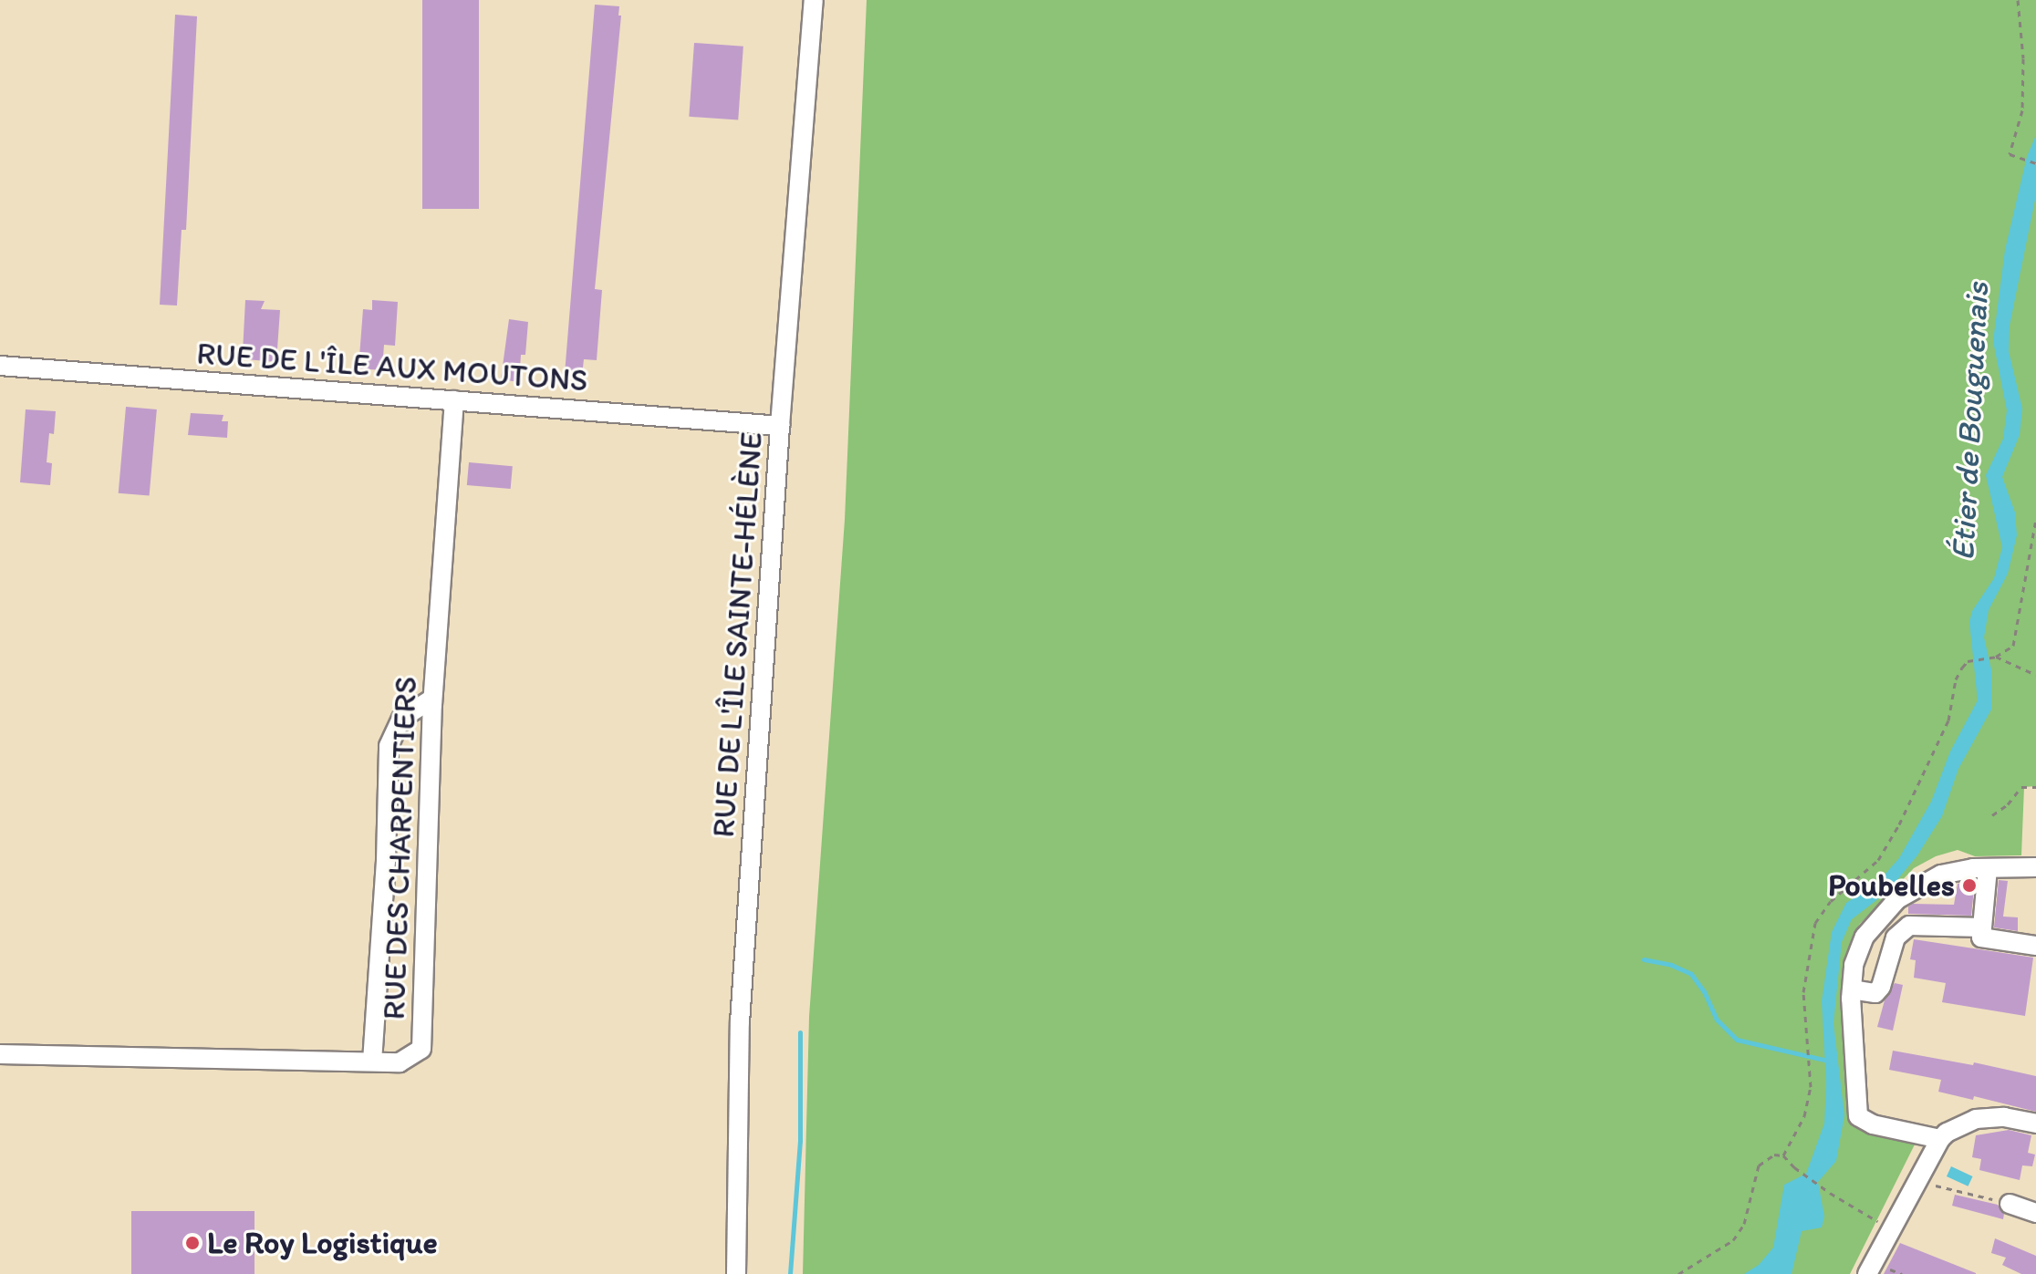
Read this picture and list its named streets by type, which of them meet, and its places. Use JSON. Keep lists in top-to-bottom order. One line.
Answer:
{"streets":{"street":["RUE DE L'ÎLE AUX MOUTONS","RUE DE L'ÎLE SAINTE-HÉLÈNE","RUE DES CHARPENTIERS"]},"crossings":[["RUE DE L'ÎLE AUX MOUTONS","RUE DE L'ÎLE SAINTE-HÉLÈNE"],["RUE DE L'ÎLE AUX MOUTONS","RUE DES CHARPENTIERS"]],"water":["Étier de Bouguenais"],"places":["Poubelles","Le Roy Logistique"]}
